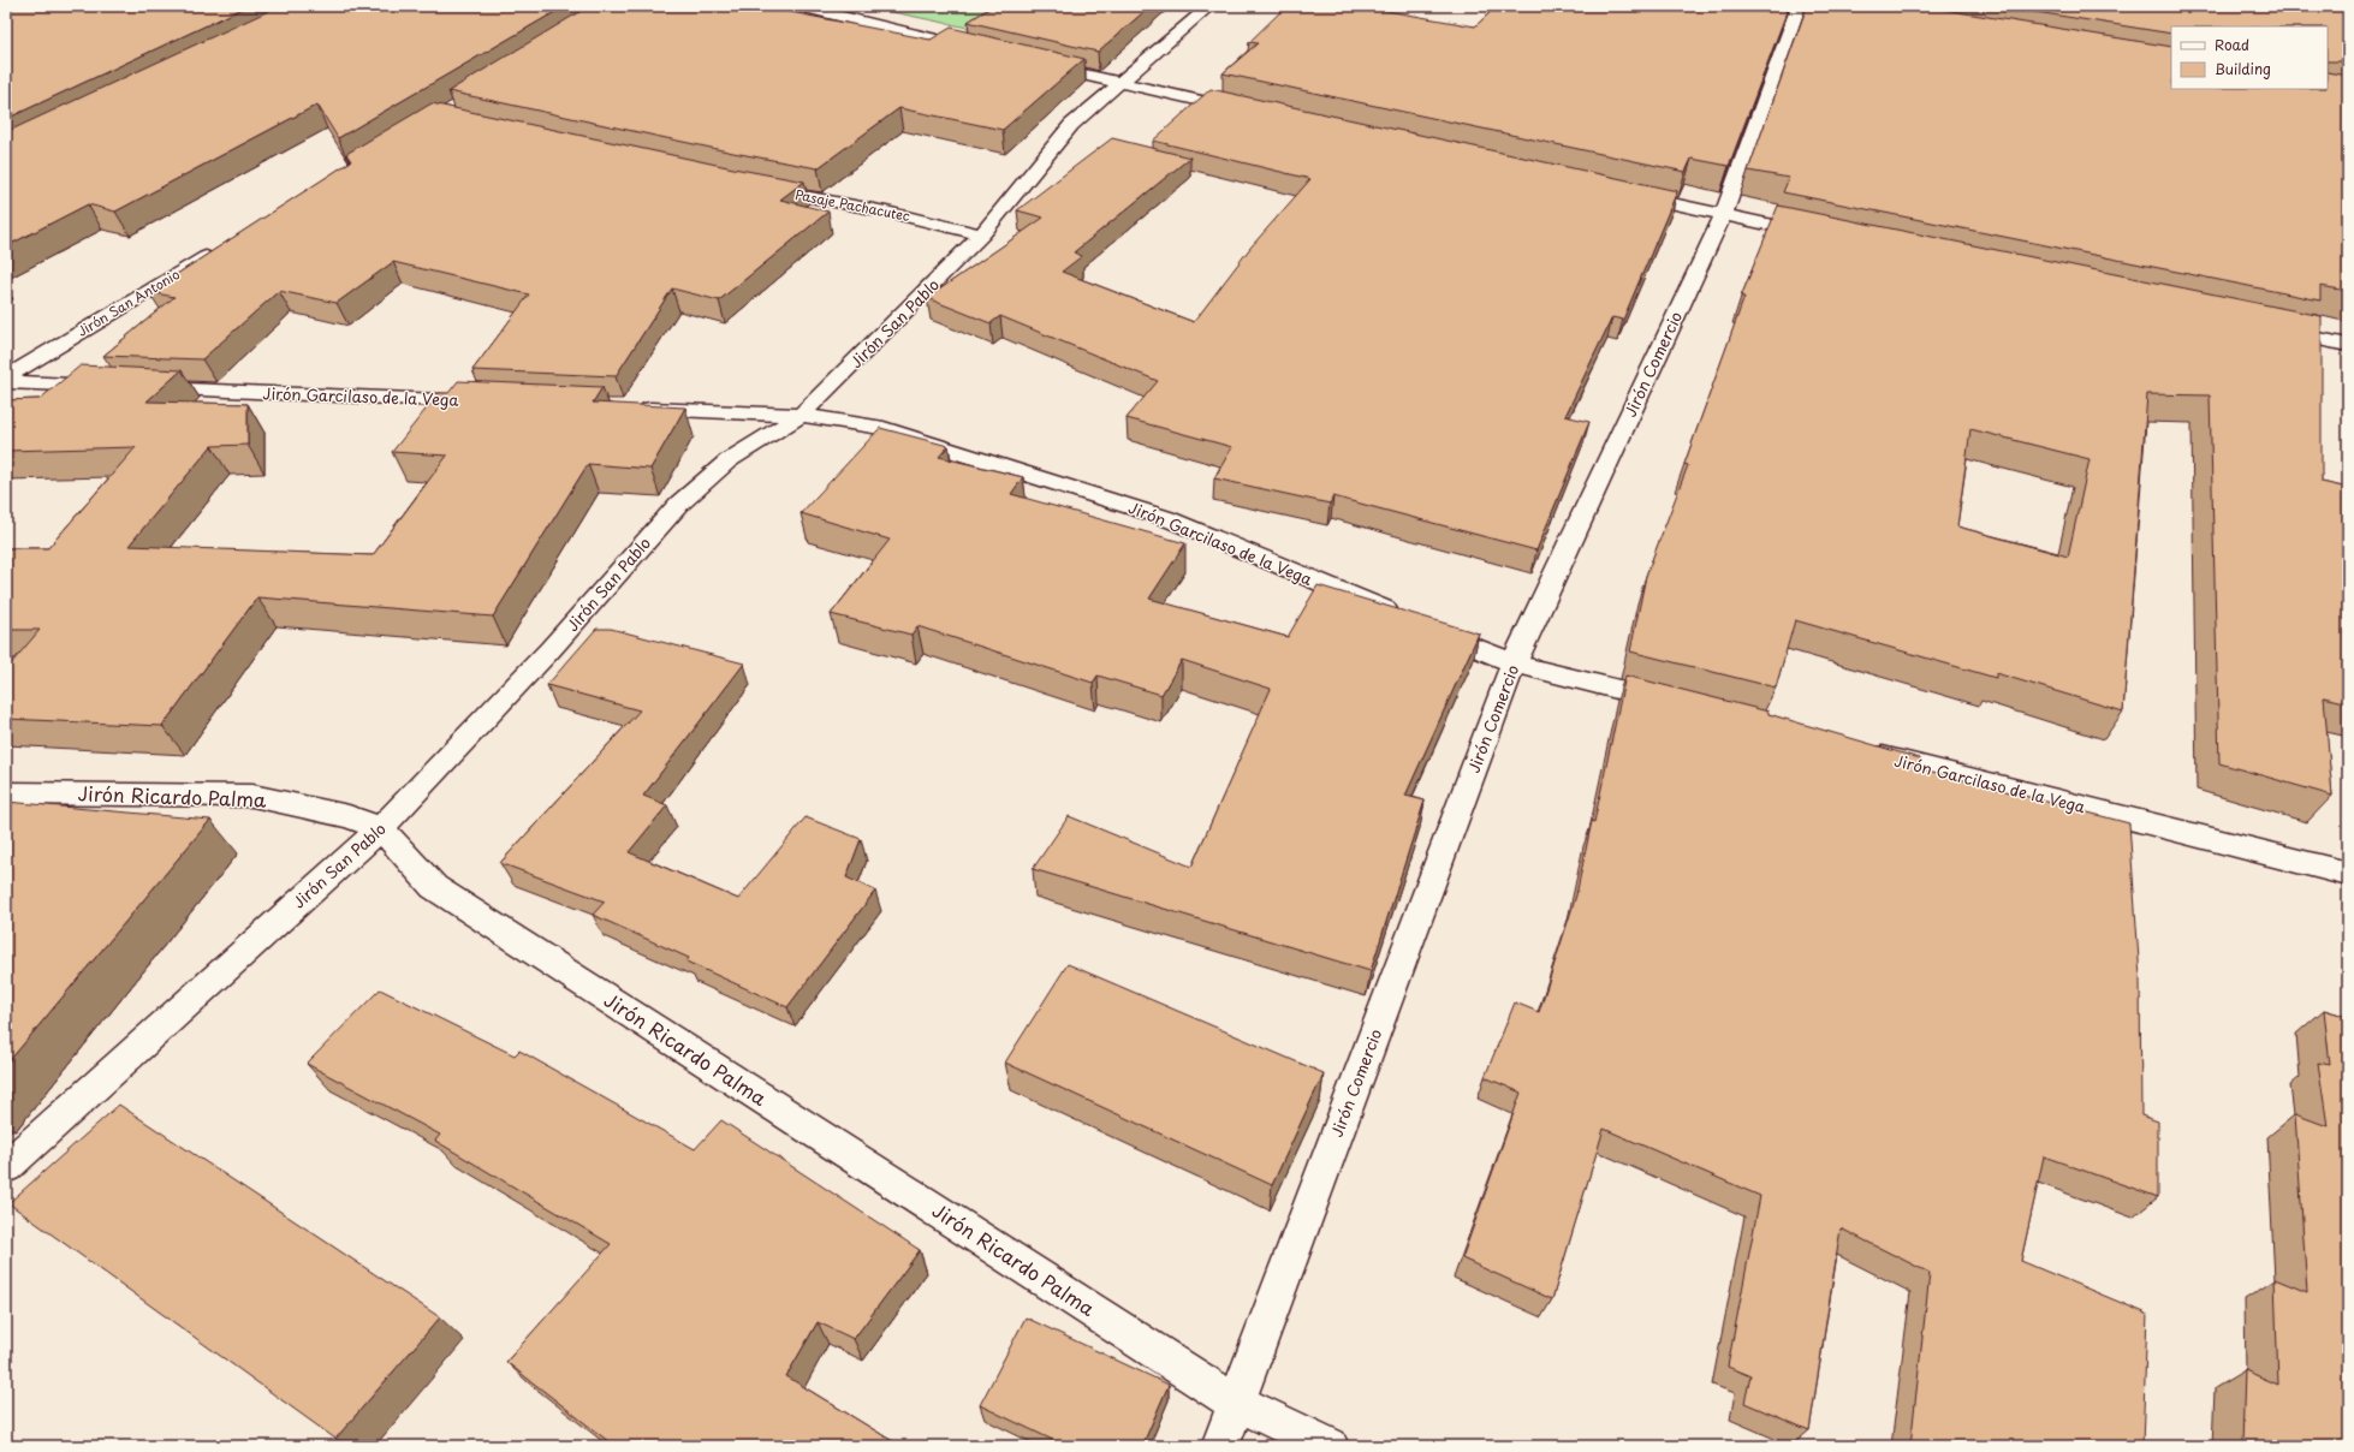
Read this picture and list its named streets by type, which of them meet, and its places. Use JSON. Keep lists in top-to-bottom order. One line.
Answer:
{"streets":{"street":["Pasaje Pachacutec","Jirón San Antonio","Jirón San Pablo","Jirón Comercio","Jirón Garcilaso de la Vega","Jirón Ricardo Palma"]},"crossings":[["Pasaje Pachacutec","Jirón San Pablo"],["Jirón San Pablo","Jirón Garcilaso de la Vega"],["Jirón San Pablo","Jirón Ricardo Palma"],["Jirón Comercio","Jirón Garcilaso de la Vega"],["Jirón Comercio","Jirón Ricardo Palma"]],"legend":["Road","Building"]}
